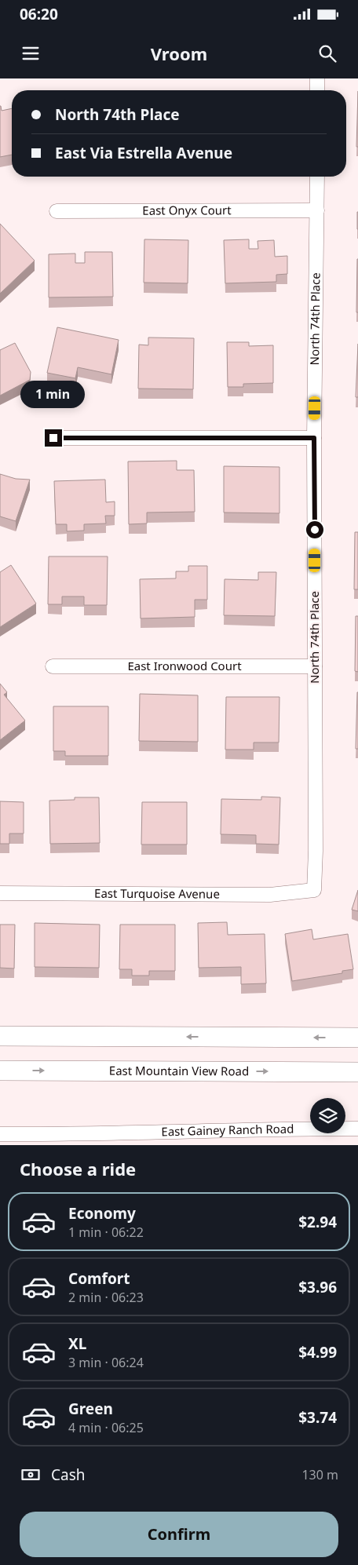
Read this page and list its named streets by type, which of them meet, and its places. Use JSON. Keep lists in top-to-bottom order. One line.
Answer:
{"streets":{"main road":["East Mountain View Road"],"street":["East Onyx Court","North 74th Place","East Ironwood Court","East Turquoise Avenue","East Gainey Ranch Road"]},"crossings":[["East Onyx Court","North 74th Place"],["North 74th Place","East Ironwood Court"],["North 74th Place","East Turquoise Avenue"]],"page":{"status":"06:20","header":"Vroom","banner":["North 74th Place","East Via Estrella Avenue"],"bubble":"1 min","heading":"Choose a ride","list":[{"name":"Economy","note":"1 min · 06:22","value":"$2.94"},{"name":"Comfort","note":"2 min · 06:23","value":"$3.96"},{"name":"XL","note":"3 min · 06:24","value":"$4.99"},{"name":"Green","note":"4 min · 06:25","value":"$3.74"}],"pay":["Cash","130 m"],"buttons":"Confirm"}}
